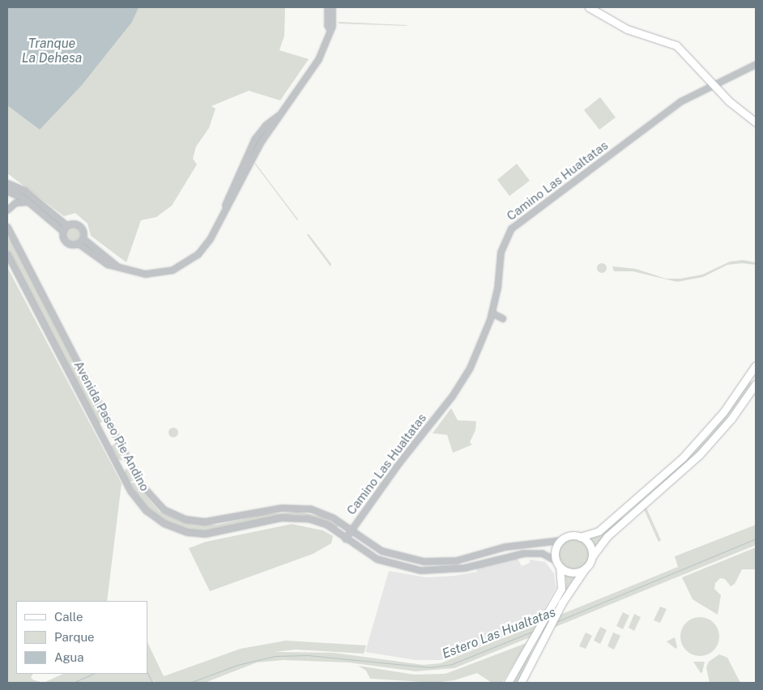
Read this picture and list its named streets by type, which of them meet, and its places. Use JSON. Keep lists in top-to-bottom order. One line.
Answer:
{"streets":{"street":["Camino Las Hualtatas","Avenida Paseo Pie Andino"]},"crossings":[["Camino Las Hualtatas","Avenida Paseo Pie Andino"]],"water":["Tranque La Dehesa","Estero Las Hualtatas"],"legend":["Calle","Parque","Agua"]}
